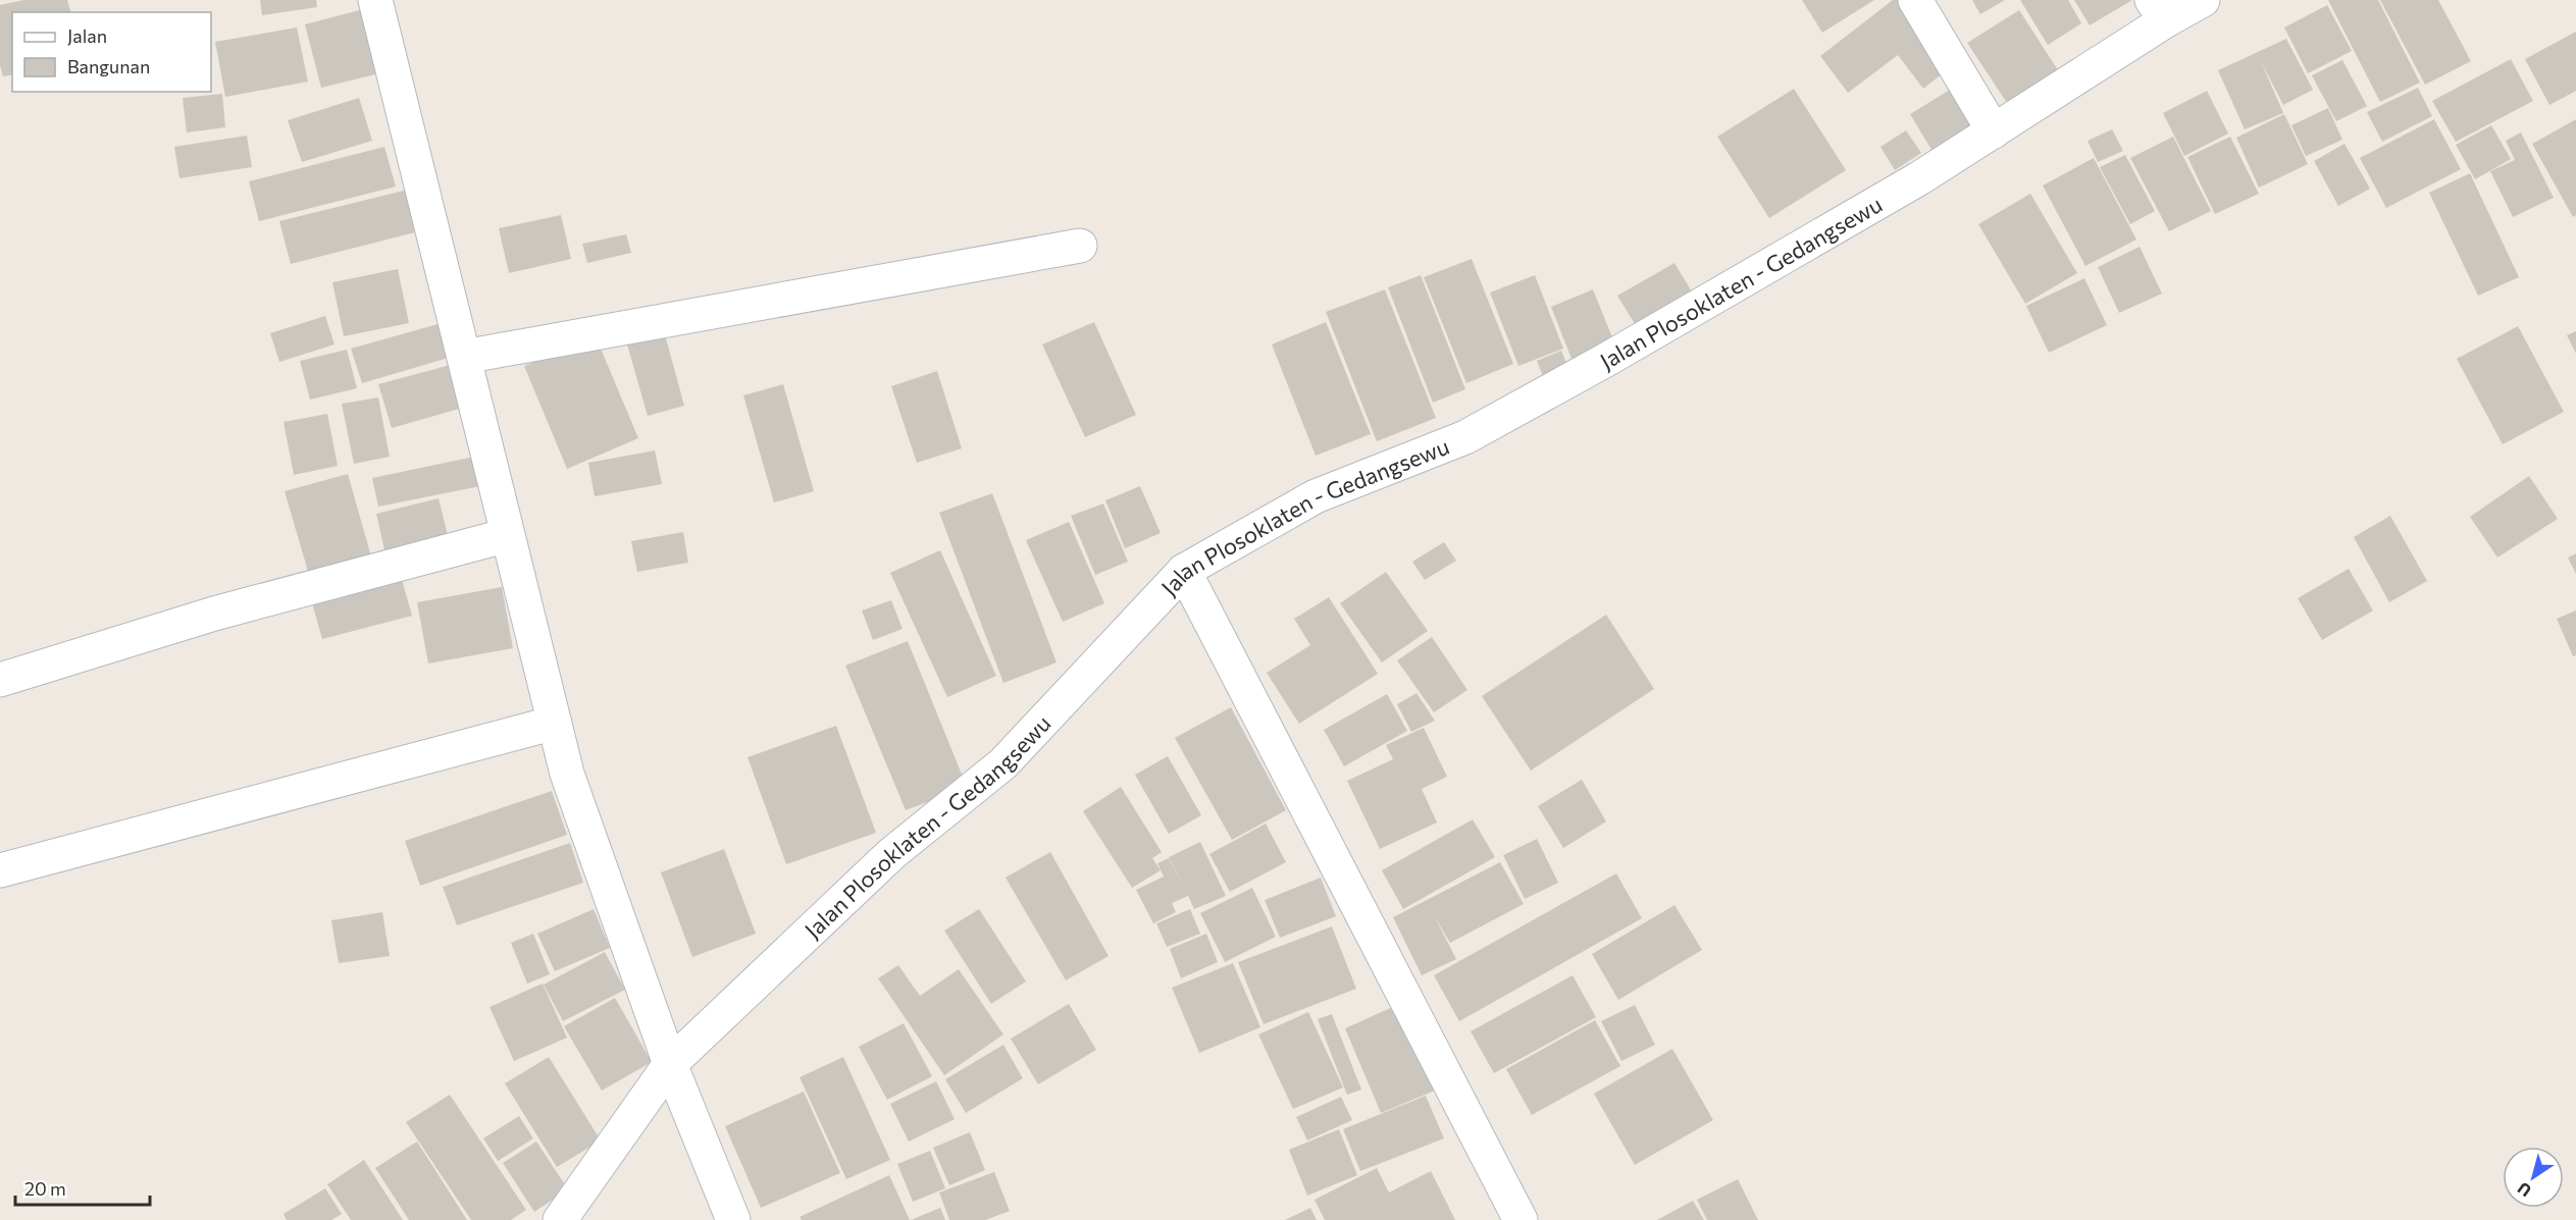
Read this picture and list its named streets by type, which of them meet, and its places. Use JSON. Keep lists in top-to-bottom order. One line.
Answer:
{"streets":{"street":["Jalan Plosoklaten - Gedangsewu"]},"legend":["Jalan","Bangunan"],"scale_bar":"20 m","north":"bottom left"}
